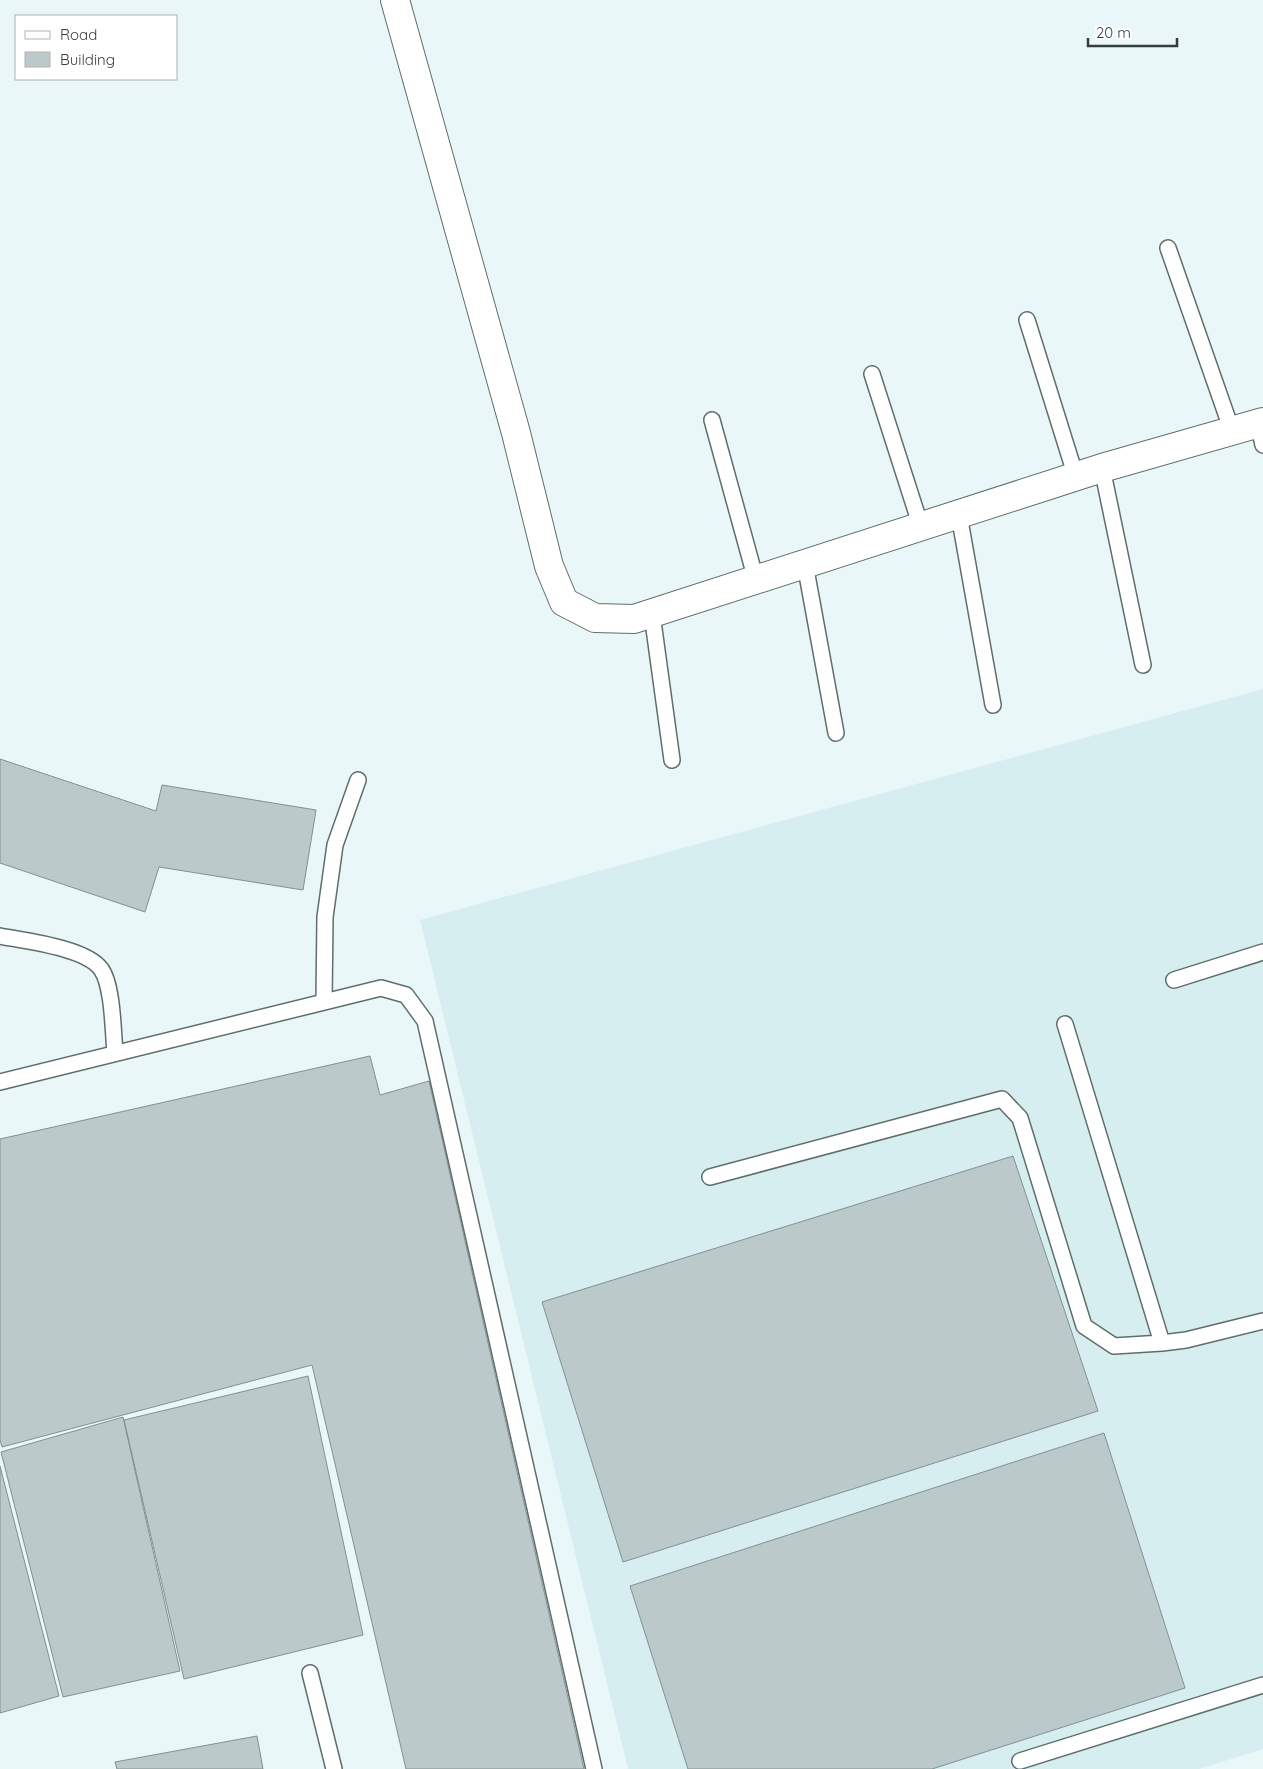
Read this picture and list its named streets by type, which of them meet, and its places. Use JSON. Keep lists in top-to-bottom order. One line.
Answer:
{"legend":["Road","Building"],"scale_bar":"20 m"}
